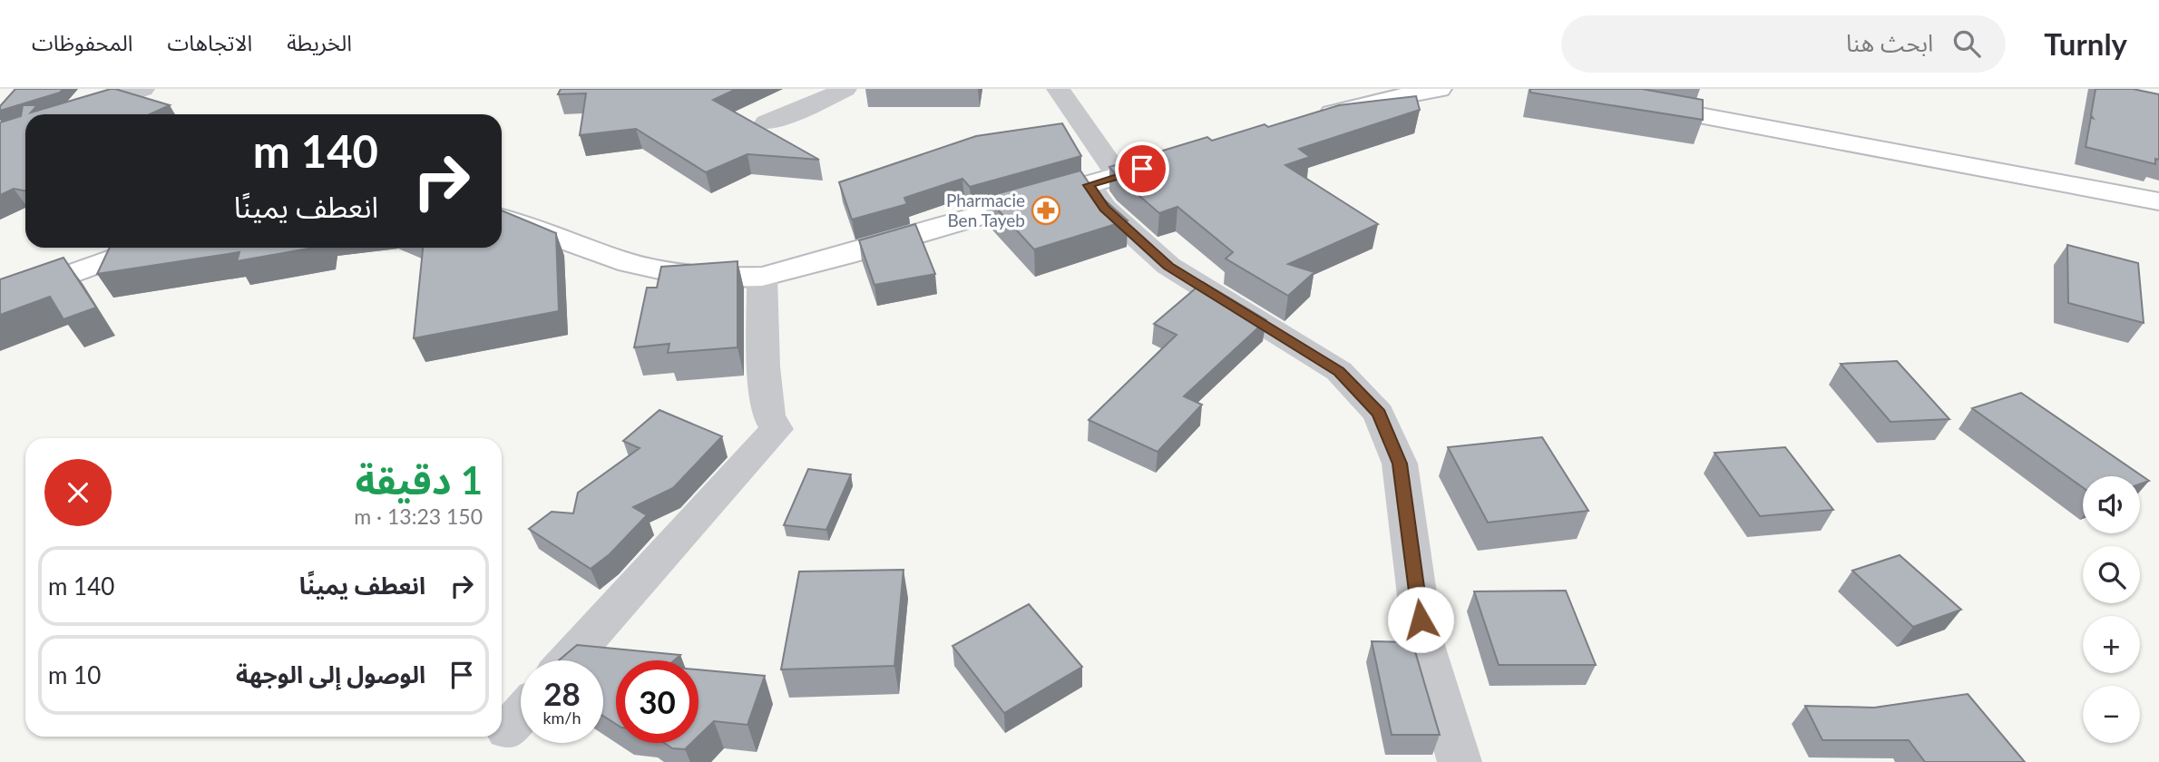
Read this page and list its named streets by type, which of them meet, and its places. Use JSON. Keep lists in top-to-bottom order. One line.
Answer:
{"places":{"pharmacy":["Pharmacie Ben Tayeb"]},"page":{"header":"Turnly","search":"ابحث هنا","nav":["الخريطة","الاتجاهات","المحفوظات"],"turn":["140 m","انعطف يمينًا"],"heading":["1 دقيقة","150 m · 13:23"],"map_buttons":["+","−"],"list":[{"name":"انعطف يمينًا","value":"140 m"},{"name":"الوصول إلى الوجهة","value":"10 m"}],"speed":"28 km/h","limit":"30"}}
